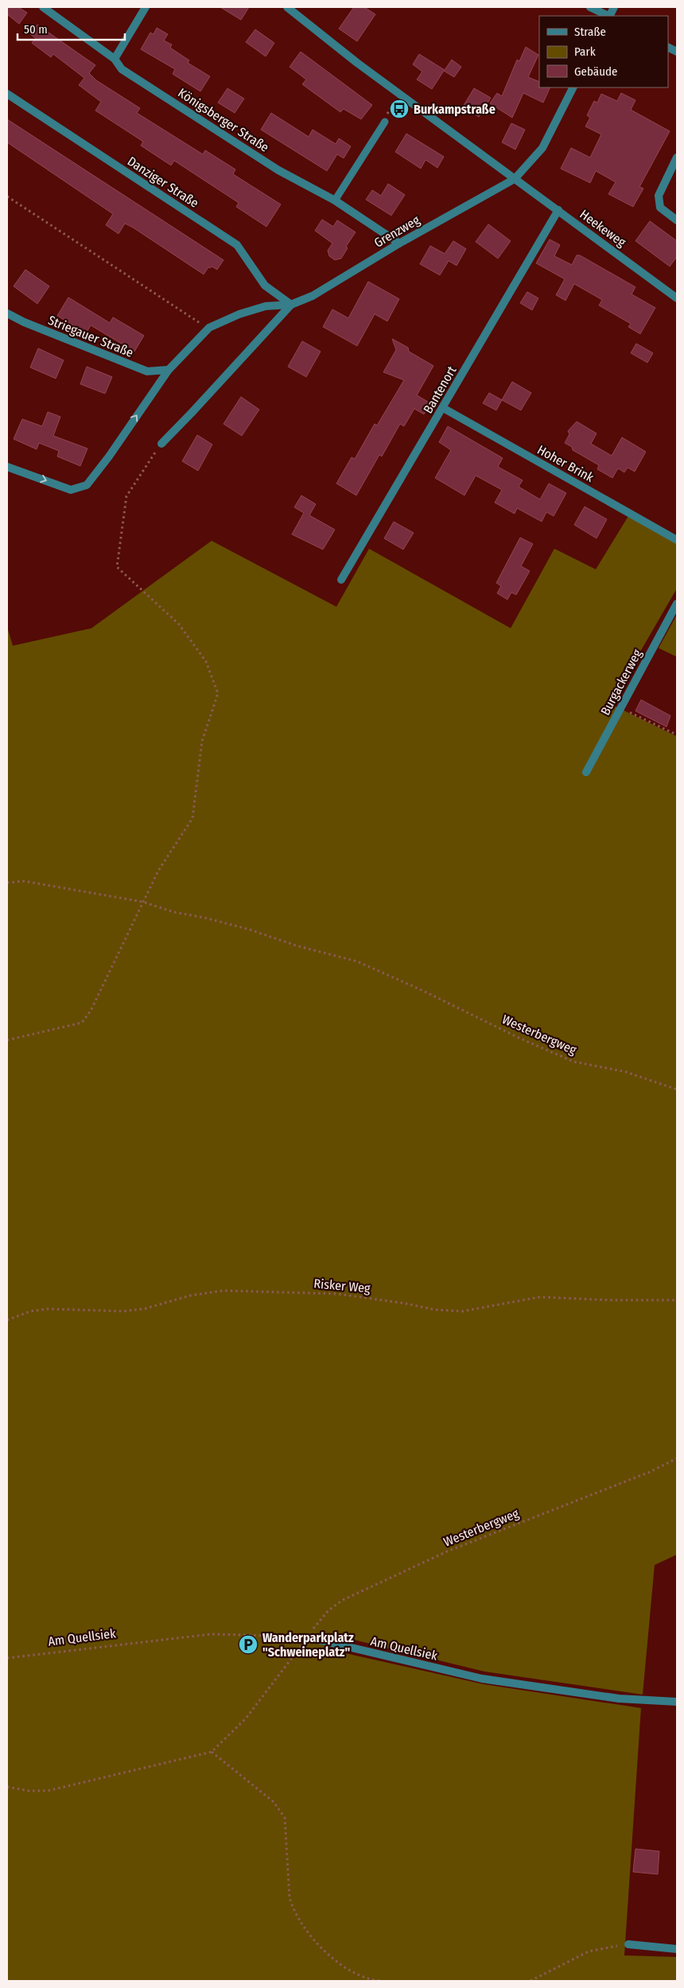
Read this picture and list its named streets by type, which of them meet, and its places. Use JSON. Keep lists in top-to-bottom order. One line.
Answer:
{"streets":{"street":["Königsberger Straße","Danziger Straße","Heekeweg","Grenzweg","Striegauer Straße","Bantenort","Hoher Brink","Burgackerweg","Am Quellsiek"],"path":["Westerbergweg","Risker Weg"]},"crossings":[["Königsberger Straße","Grenzweg"],["Danziger Straße","Grenzweg"],["Heekeweg","Grenzweg"],["Heekeweg","Bantenort"],["Grenzweg","Striegauer Straße"],["Bantenort","Hoher Brink"],["Westerbergweg","Am Quellsiek"]],"places":{"bus stop":["Burkampstraße"],"parking":["Wanderparkplatz \"Schweineplatz\""]},"legend":["Straße","Park","Gebäude"],"scale_bar":"50 m"}
